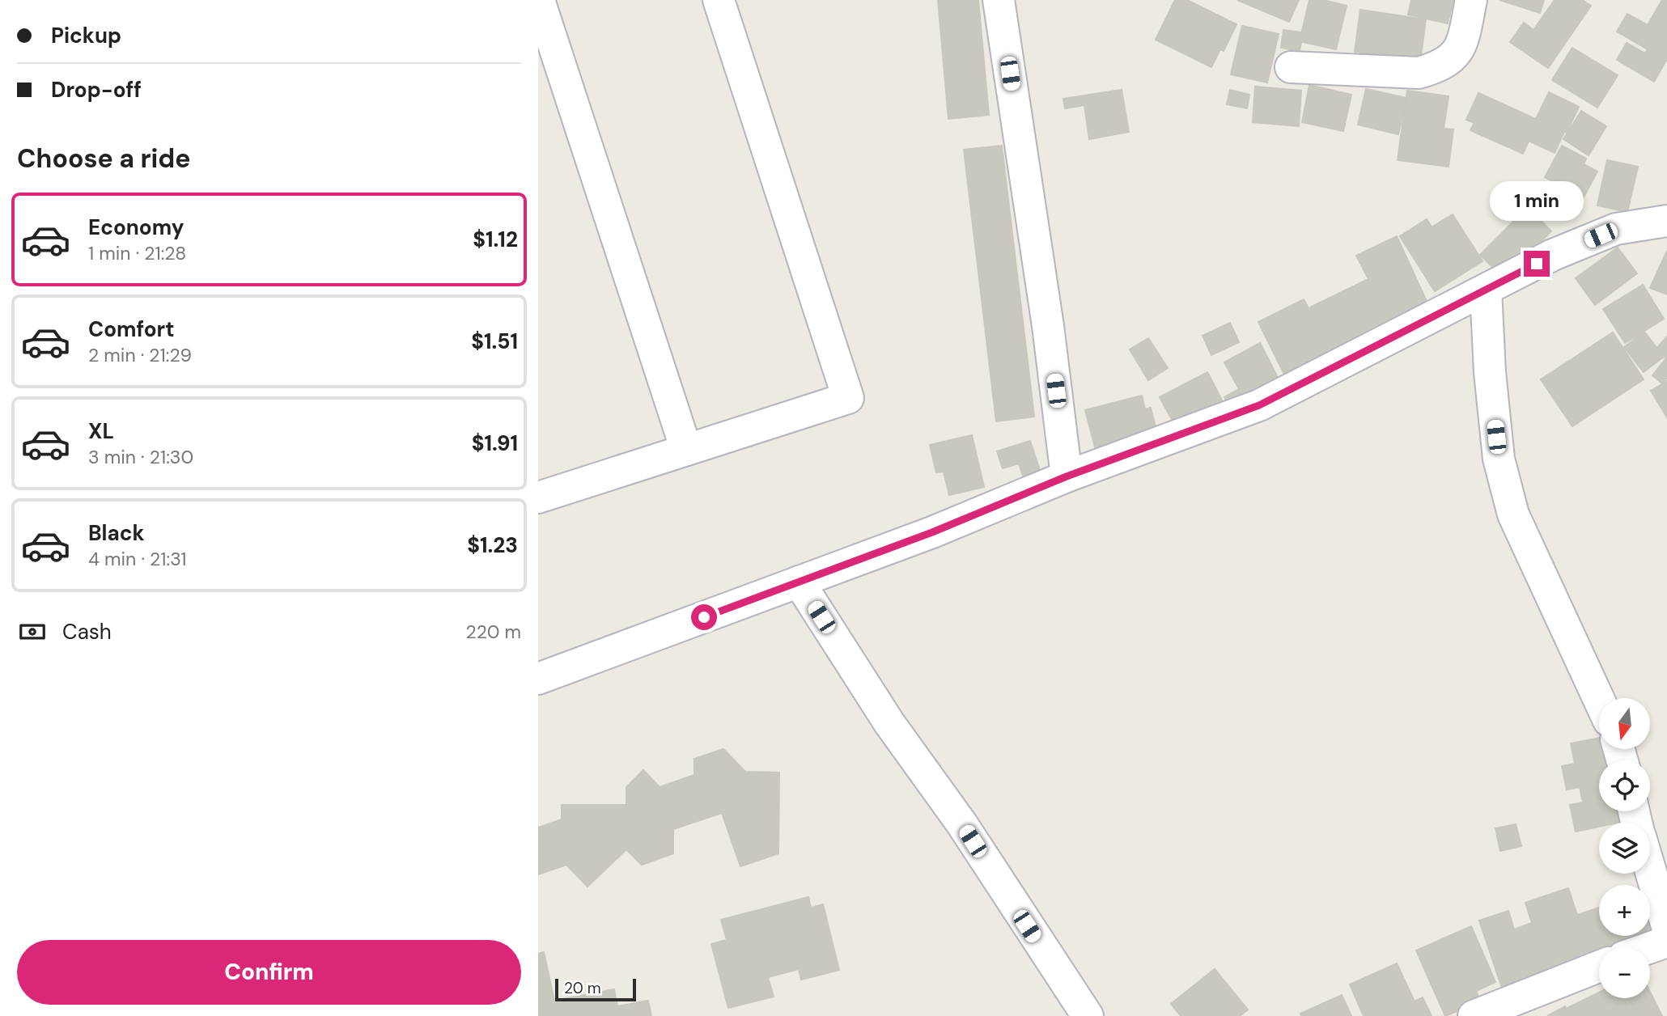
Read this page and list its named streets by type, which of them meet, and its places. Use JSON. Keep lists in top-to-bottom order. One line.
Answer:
{"scale_bar":"20 m","north":"bottom","page":{"banner":["Pickup","Drop-off"],"heading":"Choose a ride","bubble":"1 min","list":[{"name":"Economy","note":"1 min · 21:28","value":"$1.12"},{"name":"Comfort","note":"2 min · 21:29","value":"$1.51"},{"name":"XL","note":"3 min · 21:30","value":"$1.91"},{"name":"Black","note":"4 min · 21:31","value":"$1.23"}],"pay":["Cash","220 m"],"map_buttons":["+","−"],"buttons":"Confirm","scale":"20 m"}}
